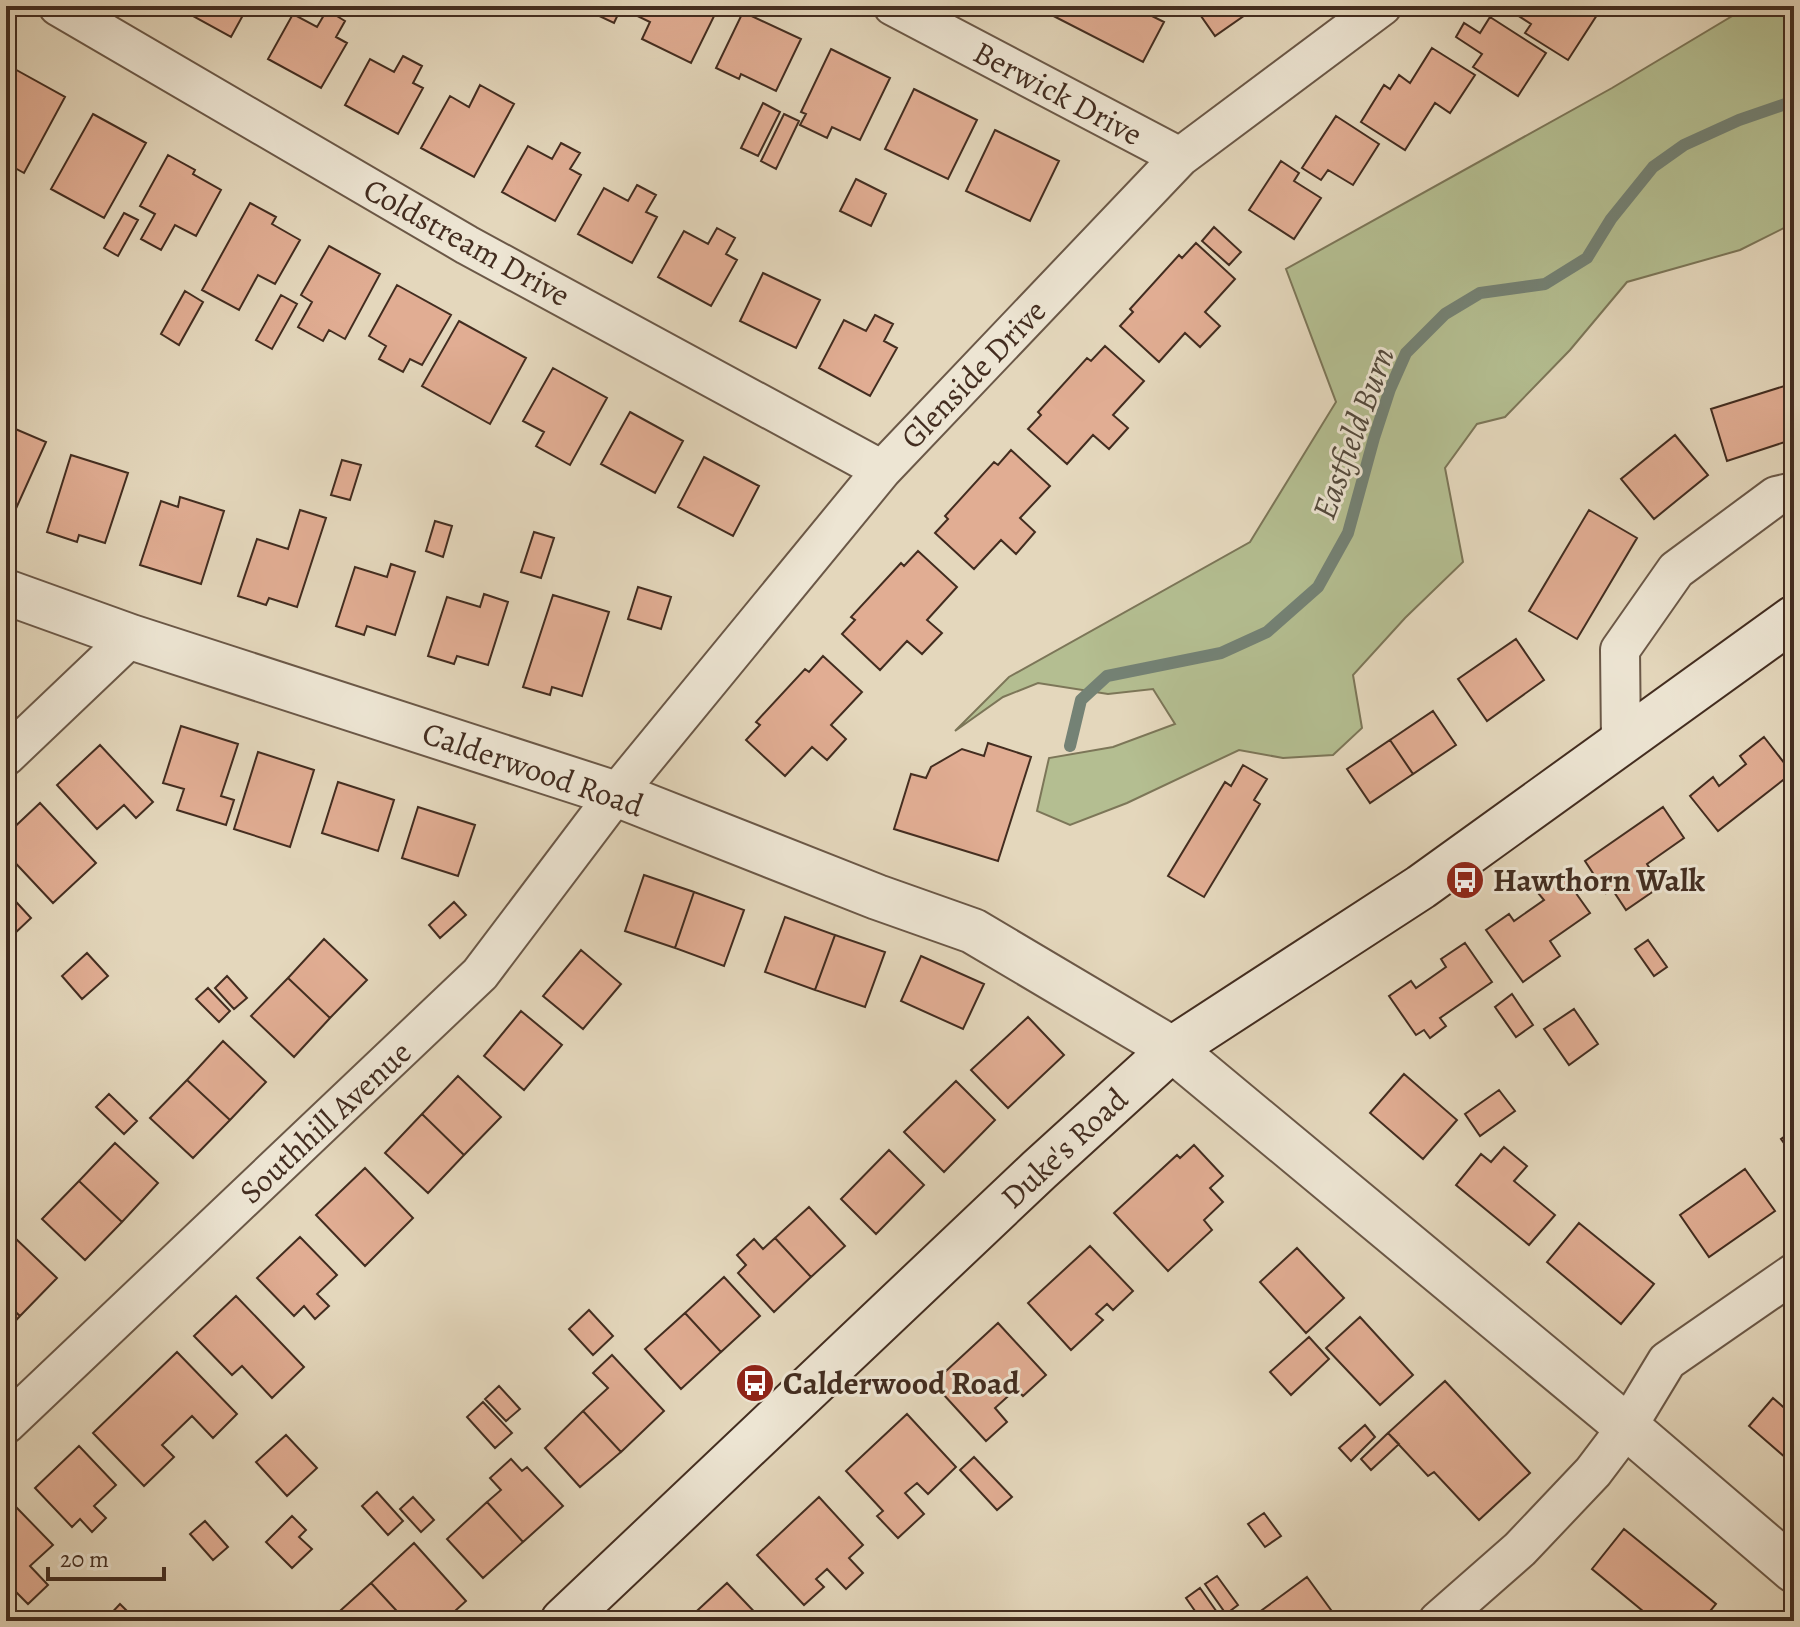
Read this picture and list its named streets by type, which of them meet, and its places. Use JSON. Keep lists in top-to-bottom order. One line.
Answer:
{"streets":{"street":["Berwick Drive","Coldstream Drive","Glenside Drive","Calderwood Road","Southhill Avenue","Duke's Road"]},"crossings":[["Berwick Drive","Glenside Drive"],["Coldstream Drive","Glenside Drive"],["Glenside Drive","Calderwood Road"],["Glenside Drive","Southhill Avenue"],["Calderwood Road","Southhill Avenue"],["Calderwood Road","Duke's Road"]],"water":["Eastfield Burn"],"places":{"bus stop":["Hawthorn Walk","Calderwood Road"]},"scale_bar":"20 m"}
